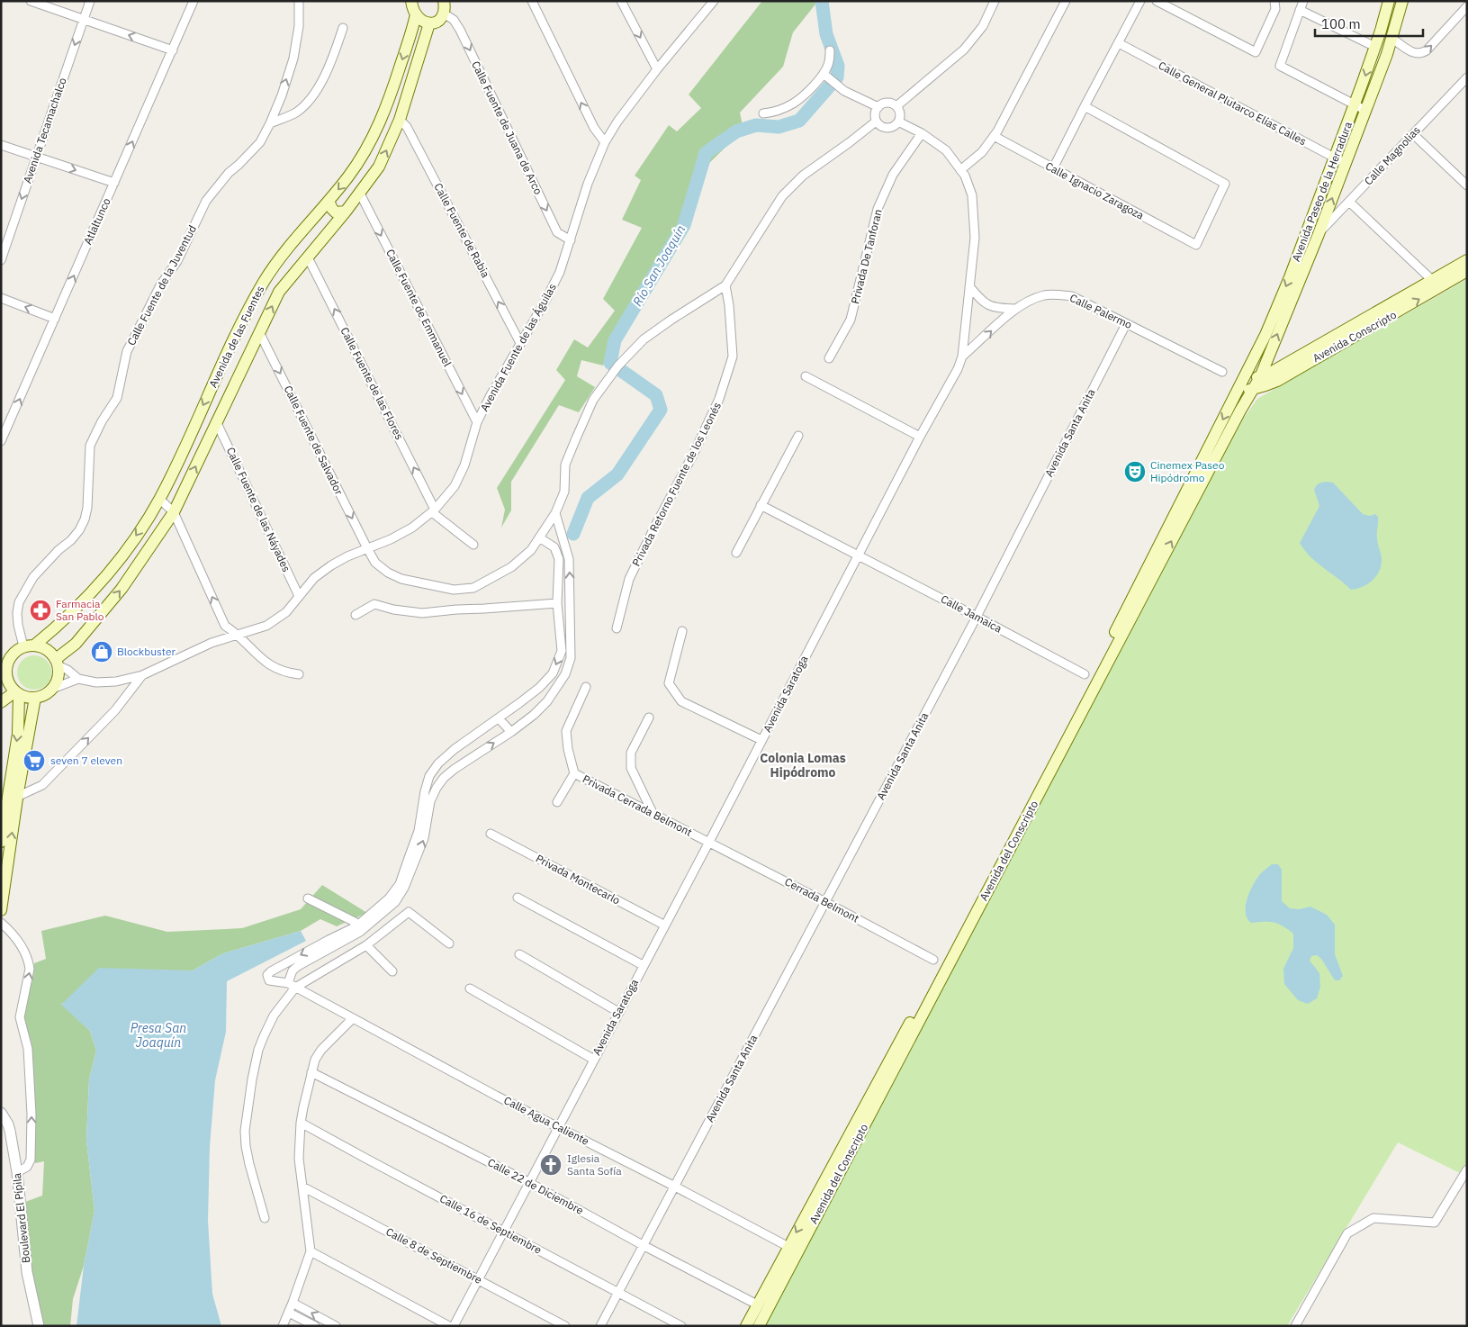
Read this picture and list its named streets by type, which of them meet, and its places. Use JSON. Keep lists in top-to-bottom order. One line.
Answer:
{"streets":{"main road":["Avenida Paseo de la Herradura","Avenida de las Fuentes","Avenida Conscripto","Avenida del Conscripto"],"street":["Calle General Plutarco Elías Calles","Calle Fuente de Juana de Arco","Avenida Tecamachalco","Calle Magnolias","Calle Ignacio Zaragoza","Atlaltunco","Calle Fuente de Rabia","Privada De Tanforan","Calle Fuente de la Juventud","Calle Fuente de Emmanuel","Calle Palermo","Avenida Fuente de las Águilas","Calle Fuente de las Flores","Avenida Santa Anita","Calle Fuente de Salvador","Privada Retorno Fuente de los Leonés","Calle Fuente de las Náyades","Calle Jamaica","Avenida Saratoga","Privada Cerrada Belmont","Privada Montecarlo","Cerrada Belmont","Calle Agua Caliente","Calle 22 de Diciembre","Boulevard El Pípila","Calle 16 de Septiembre","Calle 8 de Septiembre"]},"crossings":[["Calle General Plutarco Elías Calles","Avenida Paseo de la Herradura"],["Calle Fuente de Juana de Arco","Avenida Fuente de las Águilas"],["Calle Magnolias","Avenida Paseo de la Herradura"],["Avenida Paseo de la Herradura","Avenida Conscripto"],["Avenida Paseo de la Herradura","Avenida del Conscripto"],["Calle Fuente de Rabia","Avenida de las Fuentes"],["Calle Fuente de Rabia","Avenida Fuente de las Águilas"],["Calle Fuente de la Juventud","Avenida de las Fuentes"],["Calle Fuente de la Juventud","Avenida Fuente de las Águilas"],["Calle Fuente de Emmanuel","Avenida de las Fuentes"],["Calle Fuente de Emmanuel","Avenida Fuente de las Águilas"],["Calle Palermo","Avenida Santa Anita"],["Calle Palermo","Avenida Saratoga"],["Avenida de las Fuentes","Avenida Fuente de las Águilas"],["Avenida de las Fuentes","Calle Fuente de las Flores"],["Avenida de las Fuentes","Calle Fuente de Salvador"],["Avenida de las Fuentes","Calle Fuente de las Náyades"],["Avenida Conscripto","Avenida del Conscripto"],["Avenida Fuente de las Águilas","Calle Fuente de las Flores"],["Avenida Fuente de las Águilas","Calle Fuente de Salvador"],["Avenida Fuente de las Águilas","Calle Fuente de las Náyades"],["Avenida Santa Anita","Calle Jamaica"],["Avenida Santa Anita","Cerrada Belmont"],["Avenida Santa Anita","Calle Agua Caliente"],["Avenida Santa Anita","Calle 22 de Diciembre"],["Avenida Santa Anita","Calle 16 de Septiembre"],["Calle Fuente de Salvador","Privada Retorno Fuente de los Leonés"],["Calle Jamaica","Avenida Saratoga"],["Avenida Saratoga","Privada Cerrada Belmont"],["Avenida Saratoga","Privada Montecarlo"],["Avenida Saratoga","Cerrada Belmont"],["Avenida Saratoga","Calle Agua Caliente"],["Avenida Saratoga","Calle 22 de Diciembre"],["Avenida Saratoga","Calle 16 de Septiembre"],["Avenida Saratoga","Calle 8 de Septiembre"],["Privada Cerrada Belmont","Cerrada Belmont"],["Avenida del Conscripto","Calle Agua Caliente"],["Avenida del Conscripto","Calle 22 de Diciembre"]],"one_way":["Calle Fuente de Juana de Arco","Avenida Tecamachalco","Atlaltunco","Calle Fuente de Rabia","Calle Fuente de Emmanuel","Calle Fuente de las Flores"],"districts":["Colonia Lomas Hipódromo"],"water":["Río San Joaquín","Presa San Joaquín"],"places":{"theatre":["Cinemex Paseo Hipódromo"],"pharmacy":["Farmacia San Pablo"],"shop":["Blockbuster"],"supermarket":["seven 7 eleven"],"church":["Iglesia Santa Sofía"]},"scale_bar":"100 m"}
